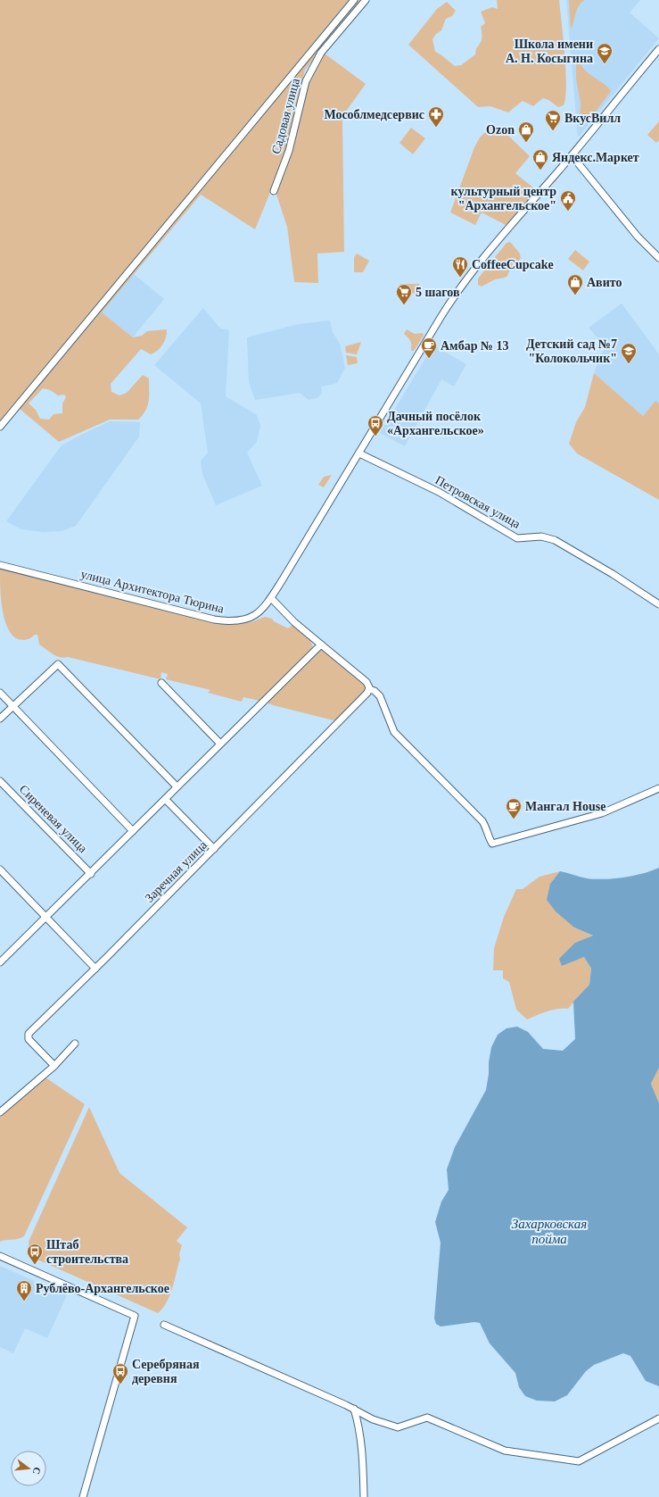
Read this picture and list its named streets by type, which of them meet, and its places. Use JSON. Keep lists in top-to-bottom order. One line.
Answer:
{"streets":{"street":["Садовая улица","Петровская улица","улица Архитектора Тюрина","Сиреневая улица","Заречная улица"]},"crossings":[["Петровская улица","улица Архитектора Тюрина"]],"water":["Захарковская пойма"],"places":{"school or university":["Школа имени А. Н. Косыгина","Детский сад №7 \"Колокольчик\""],"pharmacy":["Мособлмедсервис"],"supermarket":["ВкусВилл","5 шагов"],"shop":["Ozon","Яндекс.Маркет","Авито"],"public building":["культурный центр \"Архангельское\""],"restaurant":["CoffeeCupcake"],"cafe":["Амбар № 13","Мангал House"],"bus stop":["Дачный посёлок «Архангельское»","Штаб строительства","Серебряная деревня"],"building":["Рублёво-Архангельское"]},"north":"right"}
